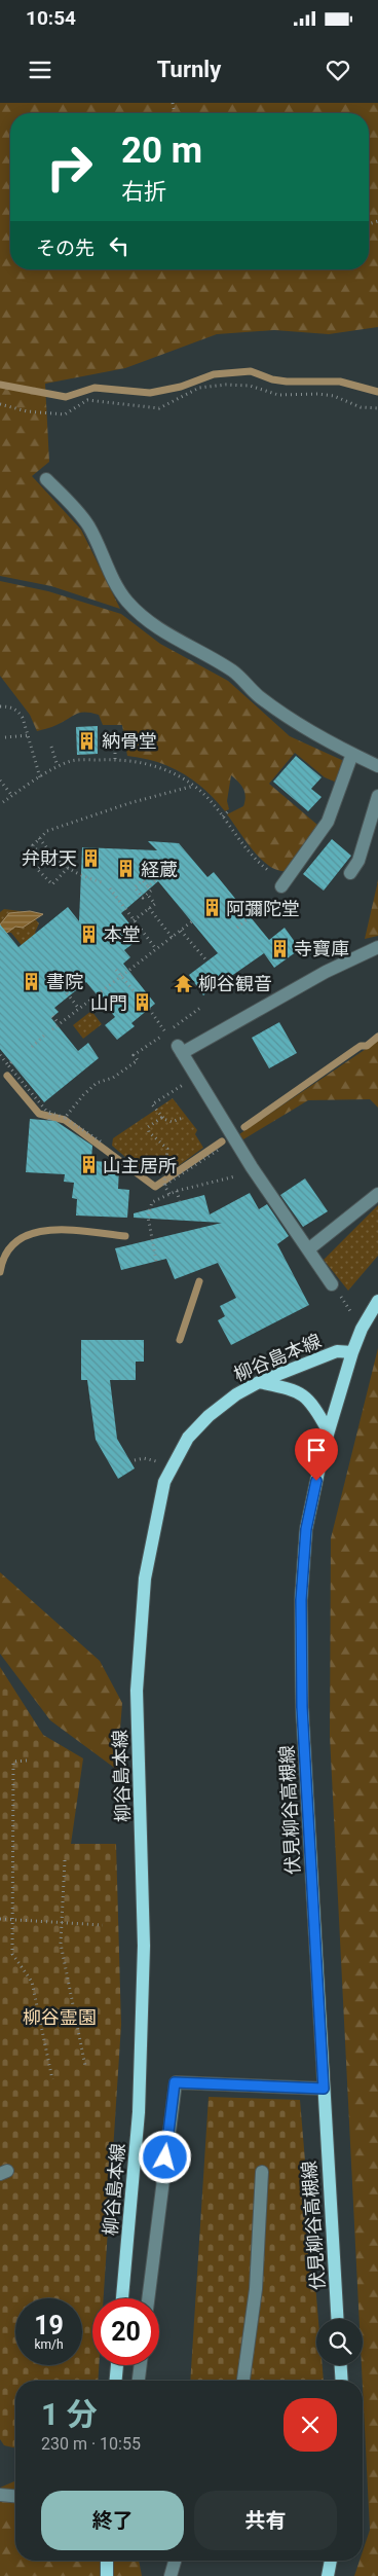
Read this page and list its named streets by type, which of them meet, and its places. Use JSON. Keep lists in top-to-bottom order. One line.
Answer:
{"streets":{"main road":["柳谷島本線","伏見柳谷高槻線"]},"crossings":[["柳谷島本線","伏見柳谷高槻線"]],"parks":["柳谷霊園"],"places":{"building":["納骨堂","弁財天","経蔵","阿彌陀堂","本堂","寺寶庫","書院","山門","山主居所"],"temple":["柳谷観音"]},"page":{"status":"10:54","header":"Turnly","turn":["20 m","右折"],"then":"その先","speed":"19 km/h","limit":"20","heading":["1 分","230 m · 10:55"],"buttons":["終了","共有"]}}
